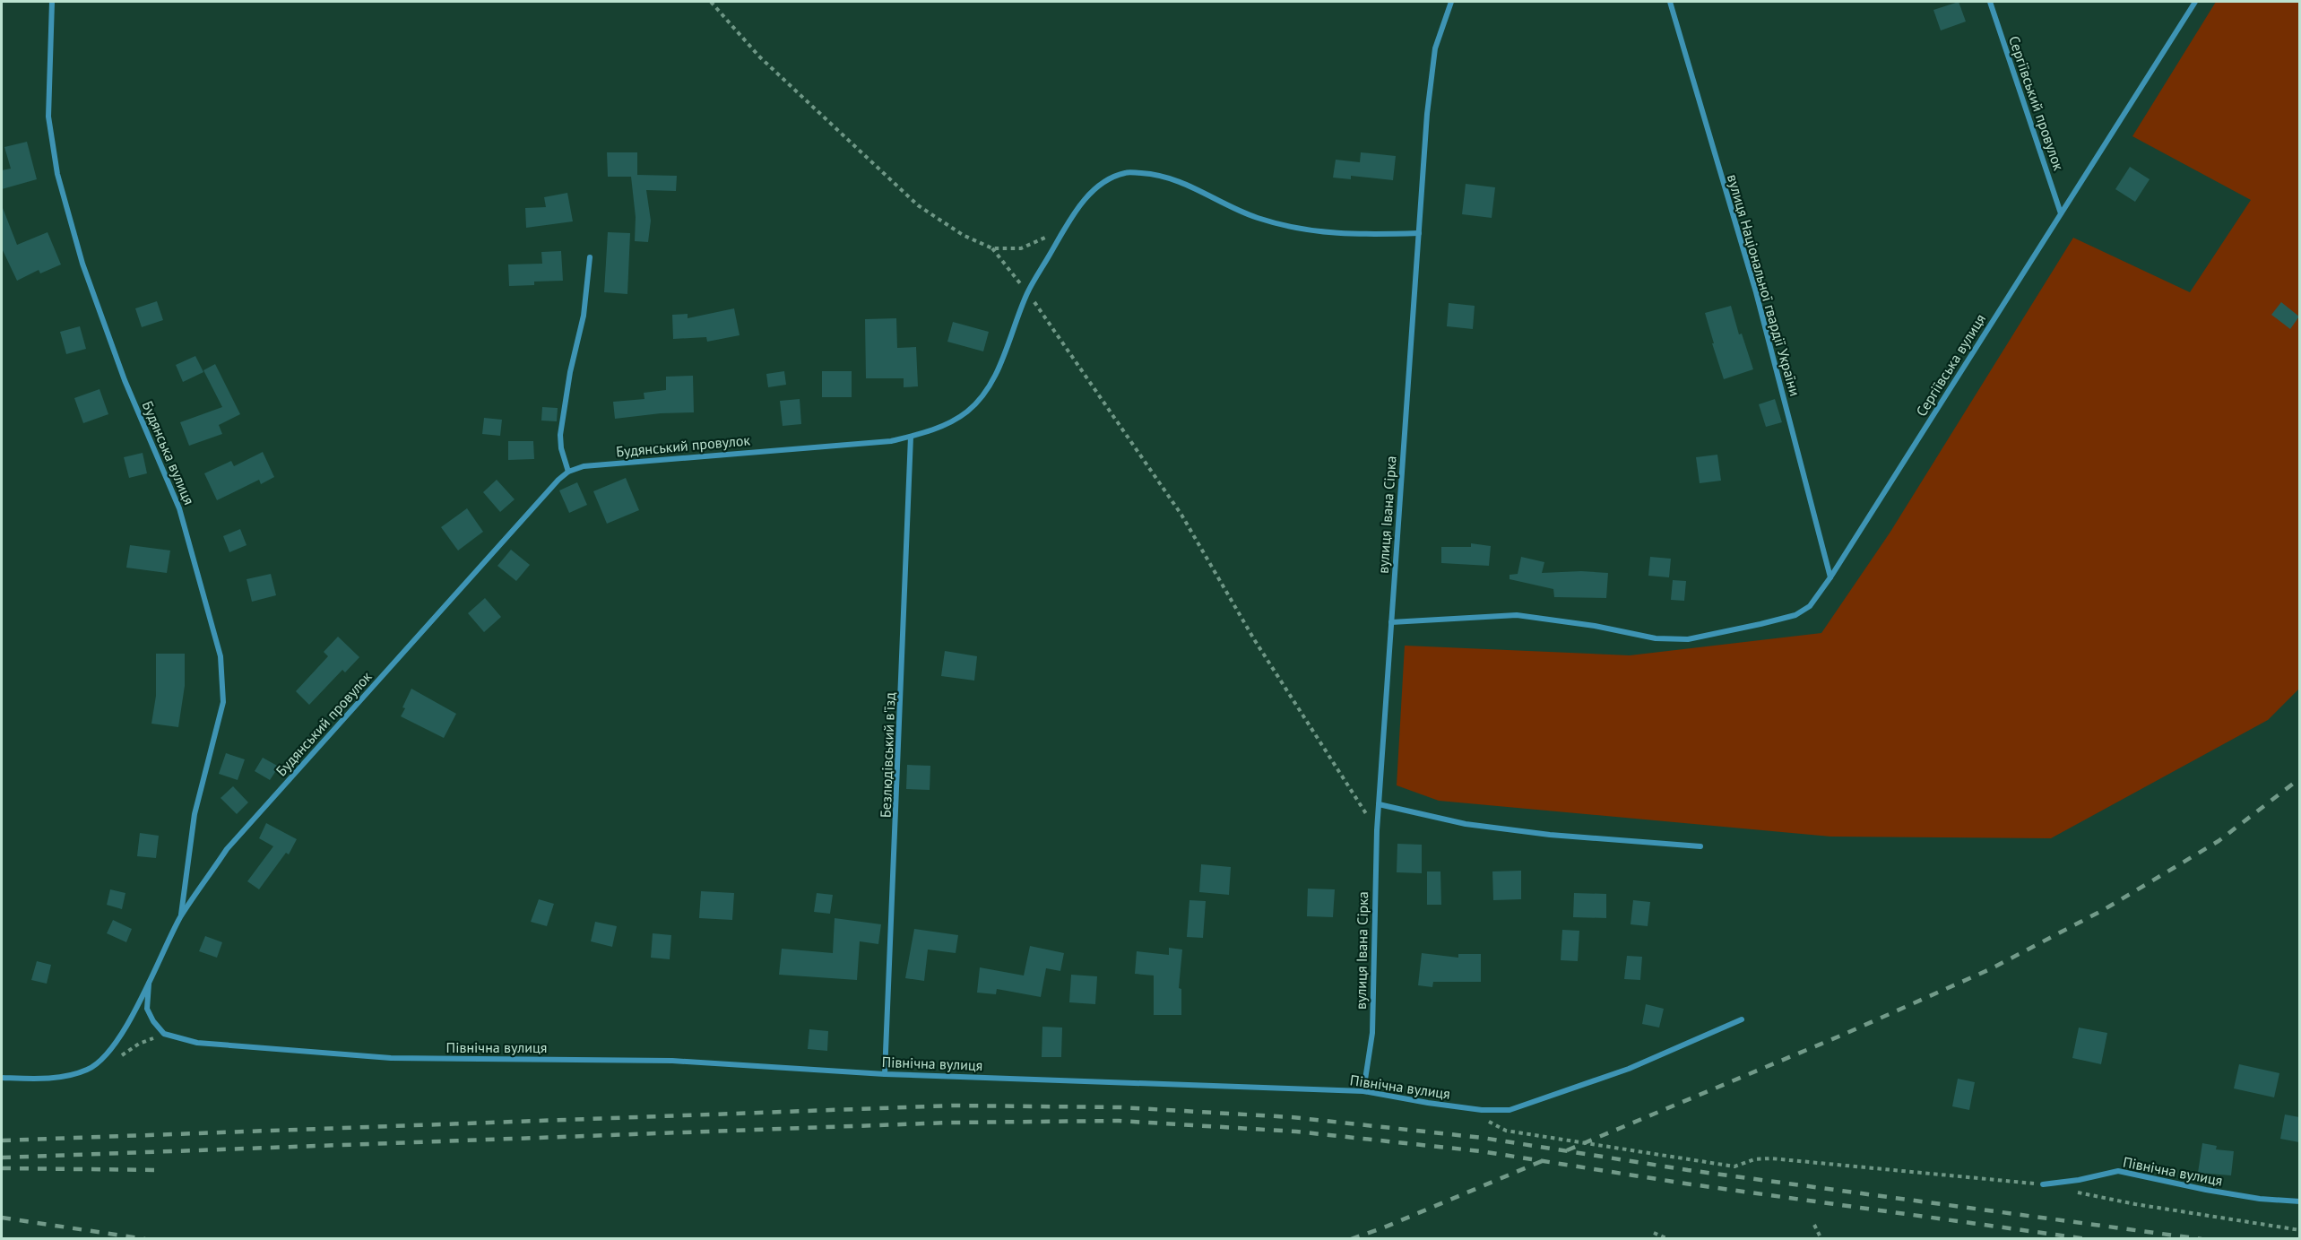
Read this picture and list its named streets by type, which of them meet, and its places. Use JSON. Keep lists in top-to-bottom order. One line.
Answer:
{"streets":{"street":["Сергіївський провулок","вулиця Національної гвардії України","Сергіївська вулиця","Будянський провулок","Будянська вулиця","вулиця Івана Сірка","Безлюдівський в'їзд","Північна вулиця"]},"crossings":[["Сергіївський провулок","Сергіївська вулиця"],["вулиця Національної гвардії України","Сергіївська вулиця"],["Сергіївська вулиця","вулиця Івана Сірка"],["Будянський провулок","Будянська вулиця"],["Будянський провулок","вулиця Івана Сірка"],["Будянський провулок","Безлюдівський в'їзд"],["вулиця Івана Сірка","Північна вулиця"],["Безлюдівський в'їзд","Північна вулиця"]]}
